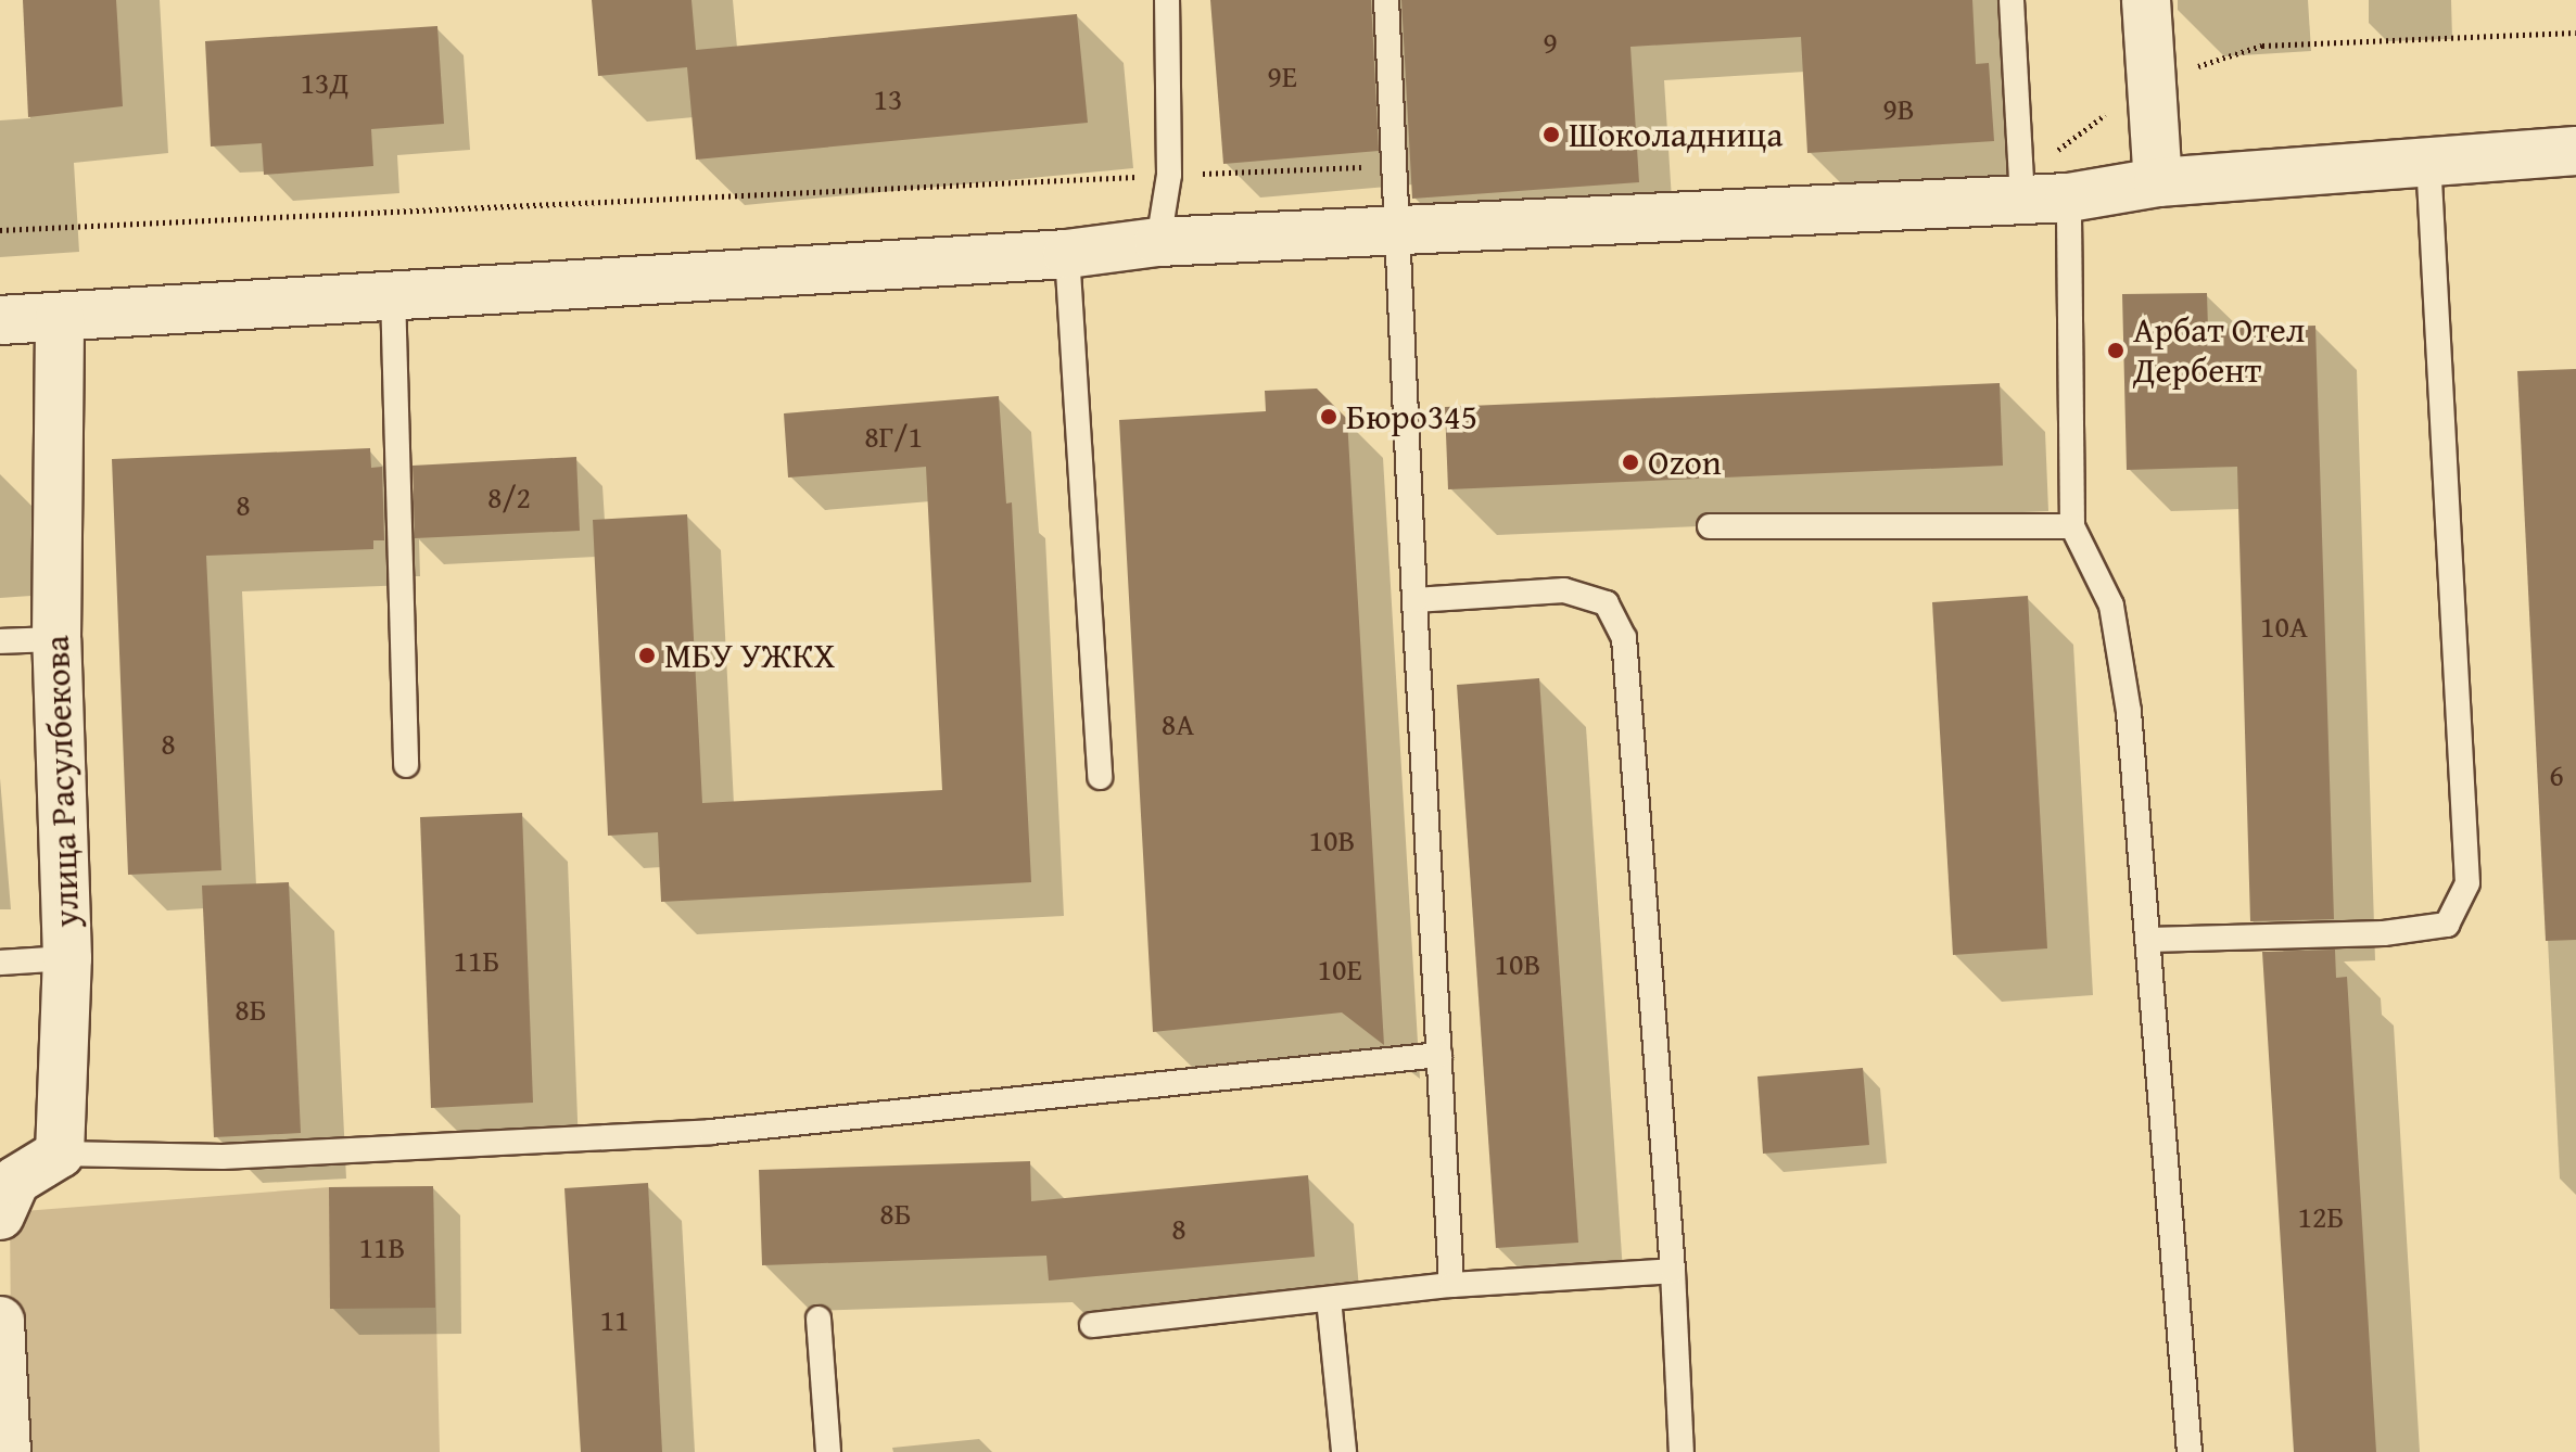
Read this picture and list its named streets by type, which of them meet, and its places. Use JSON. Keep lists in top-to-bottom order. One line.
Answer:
{"streets":{"street":["улица Расулбекова"]},"places":["Шоколадница","Арбат Отел Дербент","Бюро345","Ozon","МБУ УЖКХ"],"house_numbers":["9","9Е","13Д","13","9В","8Г/1","8/2","8","10А","8А","8","6","10В","11Б","10В","10Е","8Б","8Б","12Б","8","11В","11"]}
